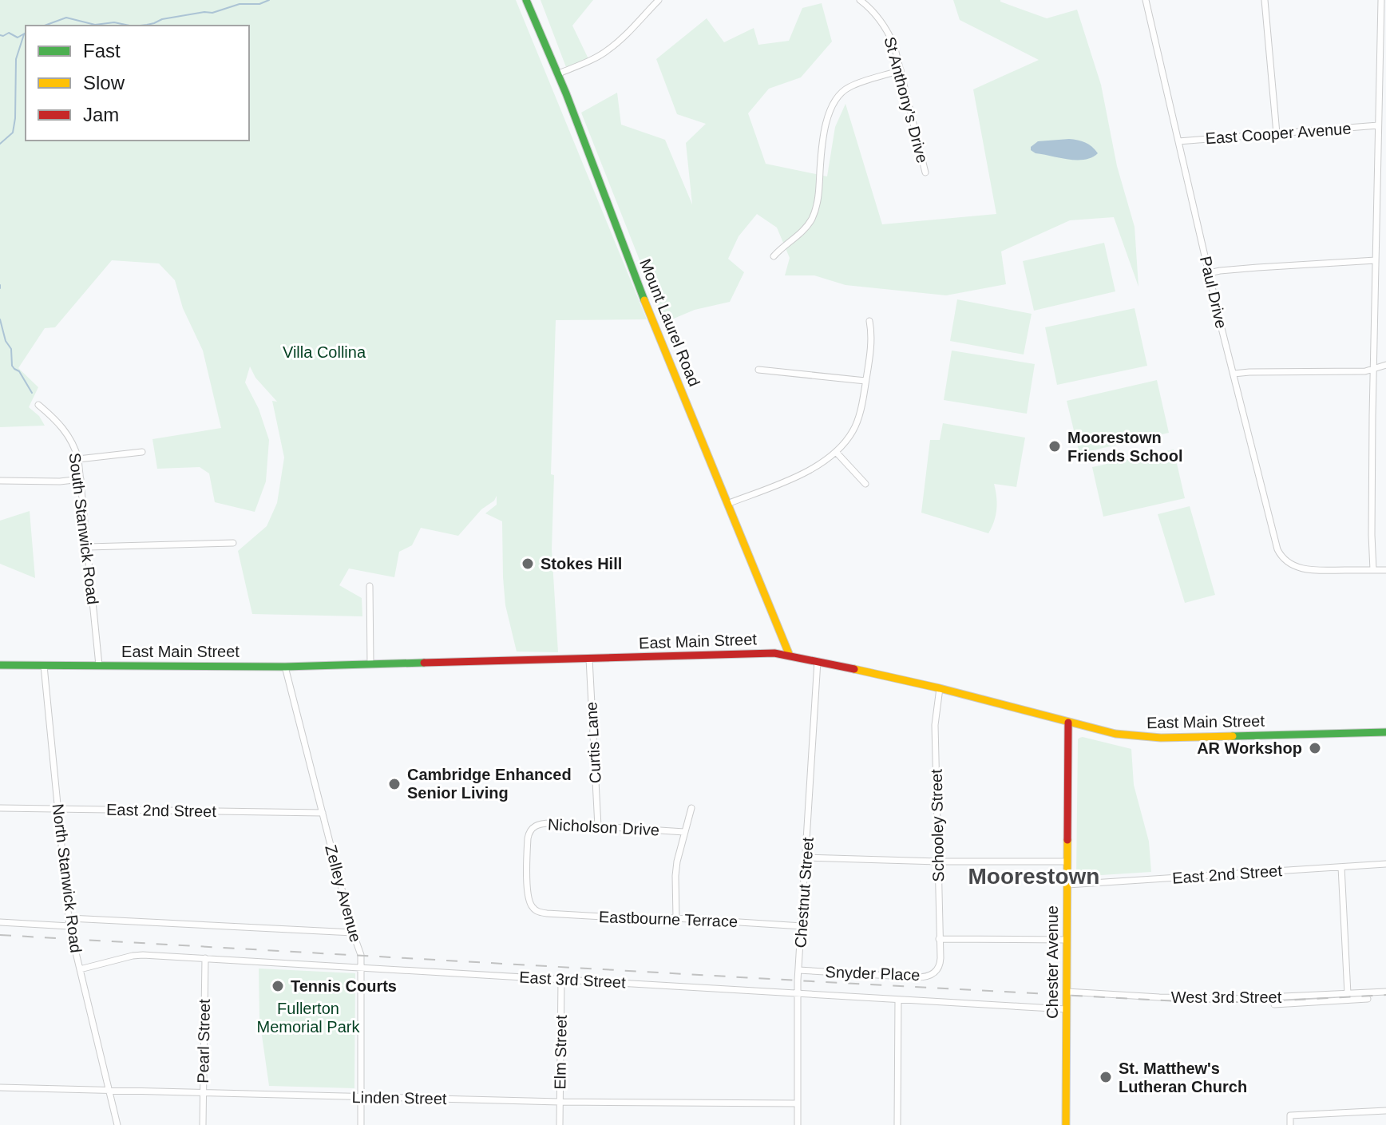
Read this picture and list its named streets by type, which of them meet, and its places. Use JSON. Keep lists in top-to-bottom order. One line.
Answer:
{"streets":{"main road":["Mount Laurel Road","East Main Street","Chester Avenue"],"street":["St Anthony's Drive","East Cooper Avenue","Paul Drive","South Stanwick Road","Curtis Lane","East 2nd Street","Schooley Street","Nicholson Drive","North Stanwick Road","Chestnut Street","Zelley Avenue","Eastbourne Terrace","Snyder Place","East 3rd Street","West 3rd Street","Pearl Street","Elm Street","Linden Street"]},"crossings":[["East Cooper Avenue","Paul Drive"],["Mount Laurel Road","East Main Street"],["South Stanwick Road","East Main Street"],["East Main Street","Curtis Lane"],["East Main Street","Schooley Street"],["East Main Street","North Stanwick Road"],["East Main Street","Chestnut Street"],["East Main Street","Zelley Avenue"],["East Main Street","Chester Avenue"],["Curtis Lane","Nicholson Drive"],["East 2nd Street","North Stanwick Road"],["East 2nd Street","Zelley Avenue"],["East 2nd Street","Chester Avenue"],["Schooley Street","Snyder Place"],["Nicholson Drive","Eastbourne Terrace"],["North Stanwick Road","East 3rd Street"],["North Stanwick Road","Linden Street"],["Chestnut Street","Eastbourne Terrace"],["Chestnut Street","Snyder Place"],["Chestnut Street","East 3rd Street"],["Chestnut Street","Linden Street"],["Zelley Avenue","East 3rd Street"],["Zelley Avenue","Linden Street"],["Chester Avenue","East 3rd Street"],["Chester Avenue","West 3rd Street"],["East 3rd Street","Pearl Street"],["East 3rd Street","Elm Street"],["Pearl Street","Linden Street"],["Elm Street","Linden Street"]],"districts":["Moorestown"],"parks":["Villa Collina","Fullerton Memorial Park"],"places":["Moorestown Friends School","Stokes Hill","AR Workshop","Cambridge Enhanced Senior Living","Tennis Courts","St. Matthew's Lutheran Church"],"legend":["Fast","Slow","Jam"]}
